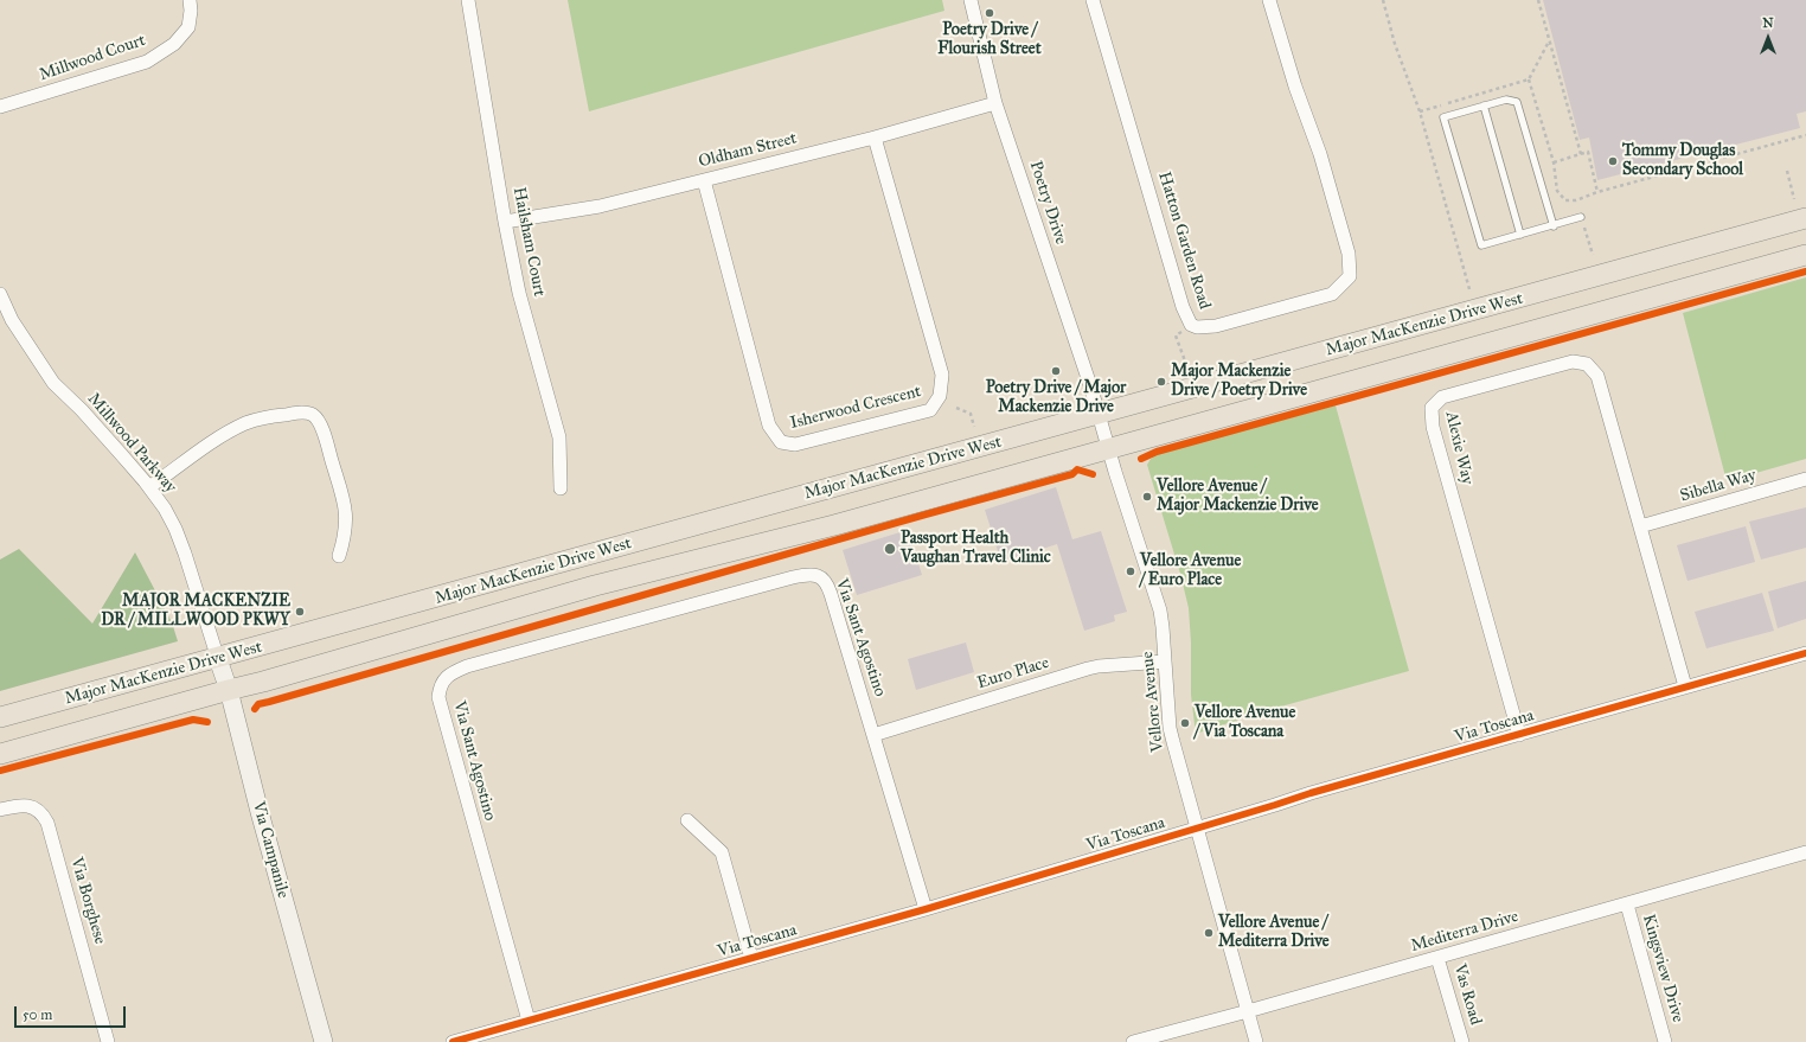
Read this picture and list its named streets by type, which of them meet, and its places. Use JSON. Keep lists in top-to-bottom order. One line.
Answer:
{"streets":{"main road":["Major MacKenzie Drive West"],"street":["Millwood Court","Oldham Street","Poetry Drive","Hatton Garden Road","Hailsham Court","Isherwood Crescent","Millwood Parkway","Alexie Way","Sibella Way","Via Sant Agostino","Euro Place","Vellore Avenue","Via Toscana","Via Campanile","Via Borghese","Mediterra Drive","Kingsview Drive","Vas Road"]},"crossings":[["Oldham Street","Poetry Drive"],["Oldham Street","Hailsham Court"],["Oldham Street","Isherwood Crescent"],["Poetry Drive","Major MacKenzie Drive West"],["Poetry Drive","Vellore Avenue"],["Major MacKenzie Drive West","Millwood Parkway"],["Major MacKenzie Drive West","Vellore Avenue"],["Major MacKenzie Drive West","Via Campanile"],["Millwood Parkway","Via Campanile"],["Alexie Way","Sibella Way"],["Alexie Way","Via Toscana"],["Via Sant Agostino","Euro Place"],["Via Sant Agostino","Via Toscana"],["Euro Place","Vellore Avenue"],["Vellore Avenue","Via Toscana"],["Vellore Avenue","Mediterra Drive"],["Mediterra Drive","Kingsview Drive"],["Mediterra Drive","Vas Road"]],"places":["Poetry Drive / Flourish Street","Tommy Douglas Secondary School","Poetry Drive / Major Mackenzie Drive","Major Mackenzie Drive / Poetry Drive","Vellore Avenue / Major Mackenzie Drive","Passport Health Vaughan Travel Clinic","Vellore Avenue / Euro Place","MAJOR MACKENZIE DR / MILLWOOD PKWY","Vellore Avenue / Via Toscana","Vellore Avenue / Mediterra Drive"],"scale_bar":"50 m","north":"top"}
